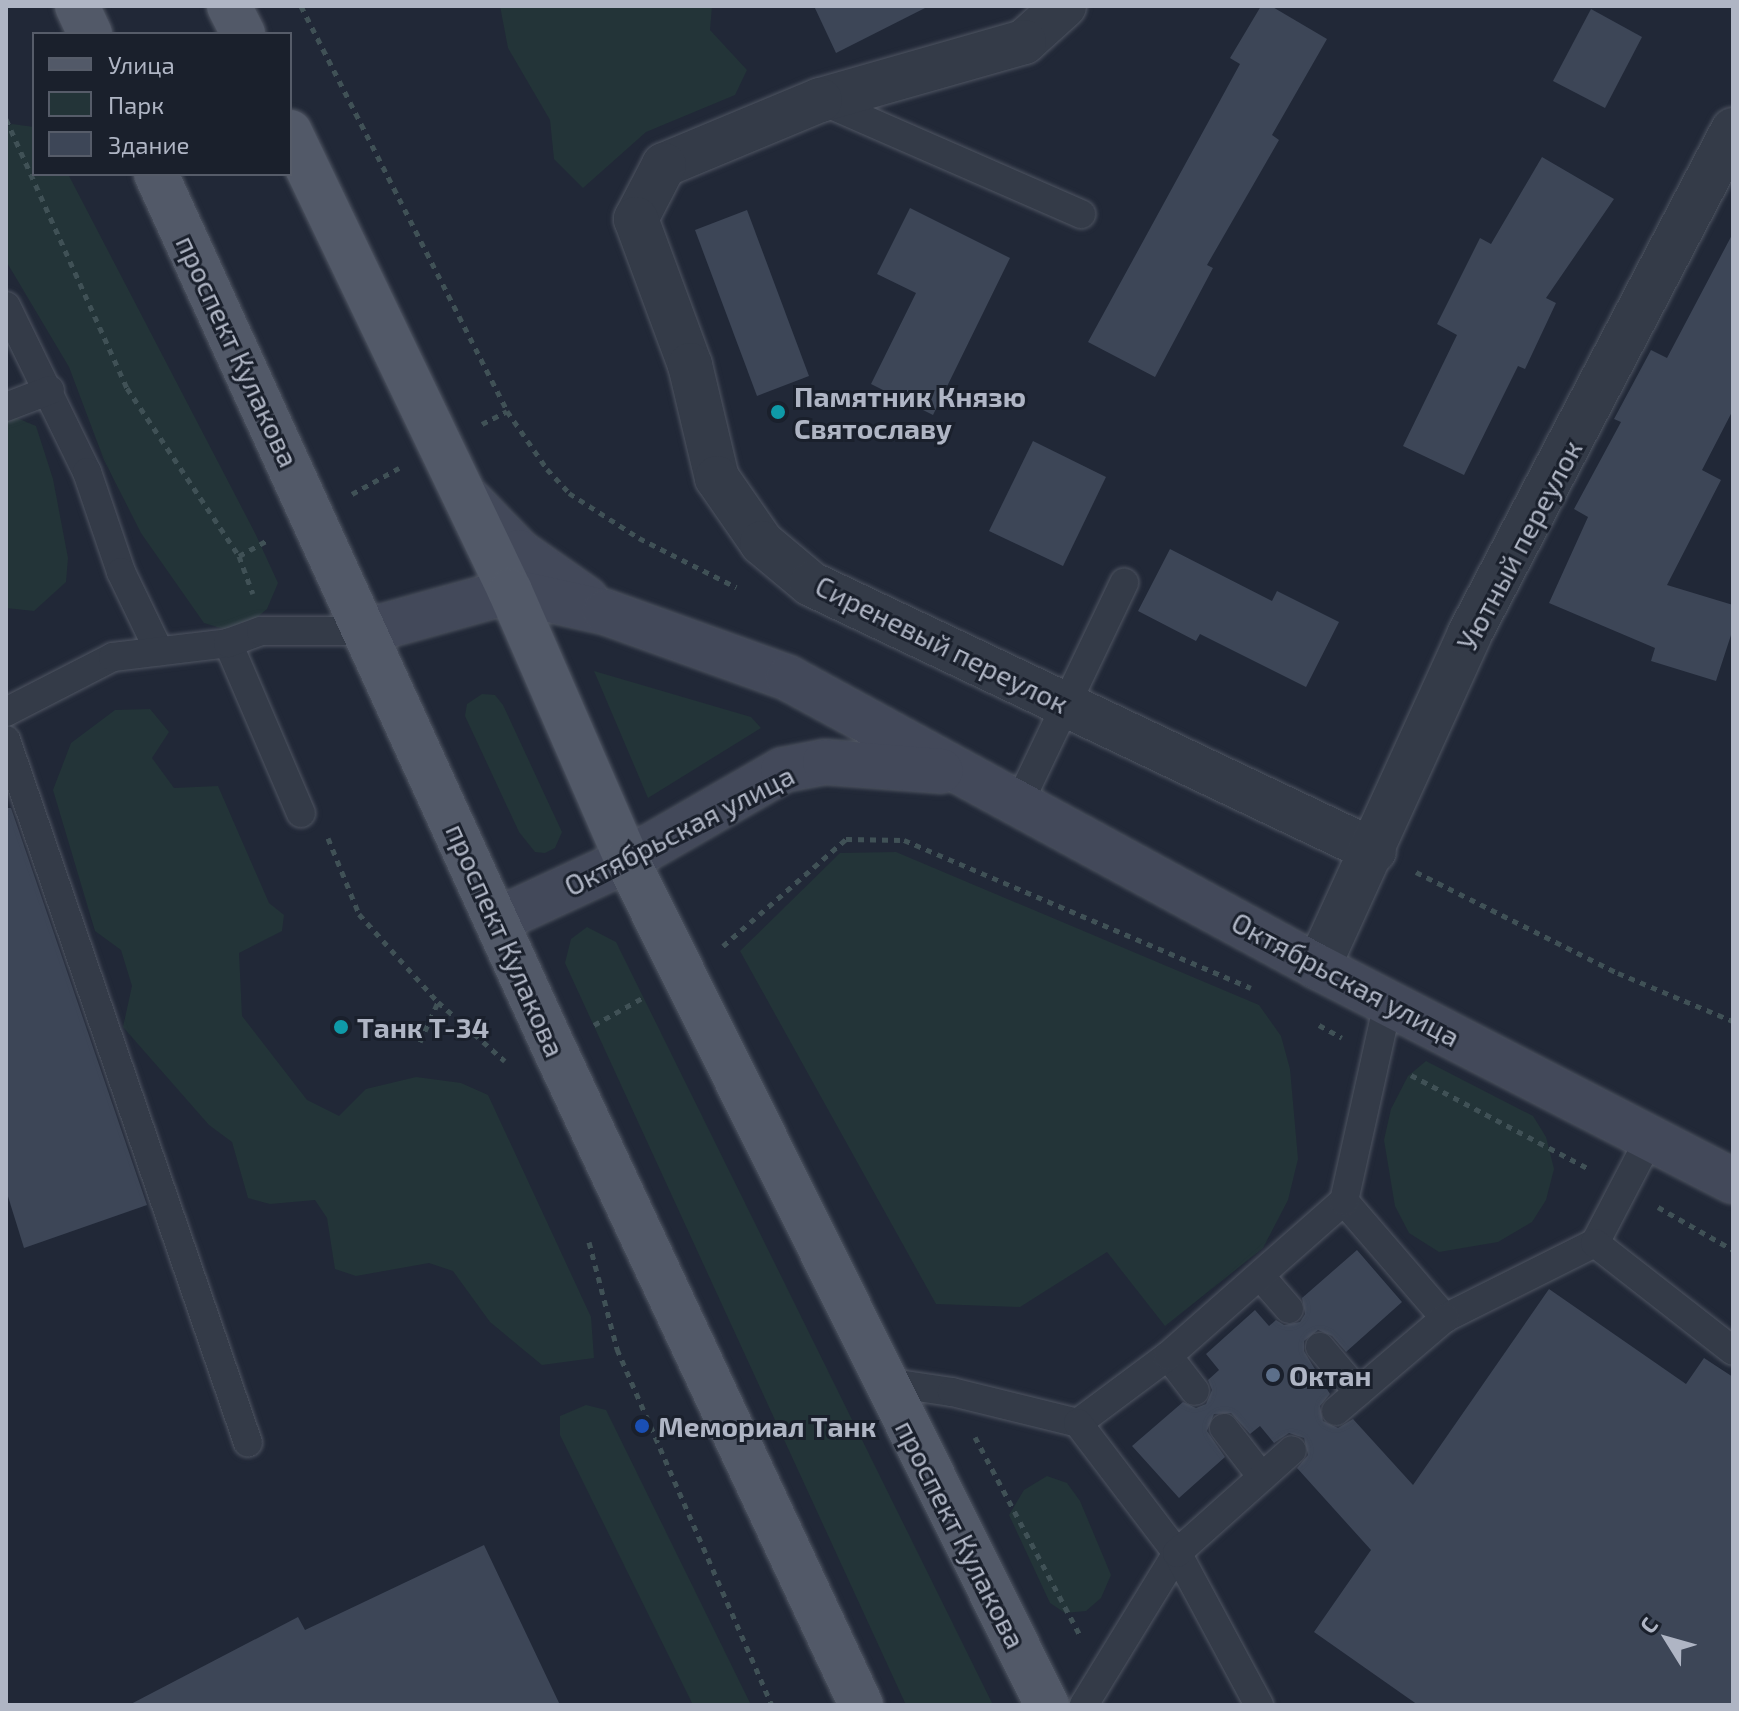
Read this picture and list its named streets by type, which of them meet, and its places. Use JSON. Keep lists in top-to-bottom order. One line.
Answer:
{"streets":{"main road":["проспект Кулакова","Октябрьская улица"],"street":["Уютный переулок","Сиреневый переулок"]},"crossings":[["проспект Кулакова","Октябрьская улица"],["Уютный переулок","Сиреневый переулок"],["Уютный переулок","Октябрьская улица"]],"places":["Памятник Князю Святославу","Танк Т-34","Октан","Мемориал Танк"],"legend":["Улица","Парк","Здание"],"north":"top left"}
